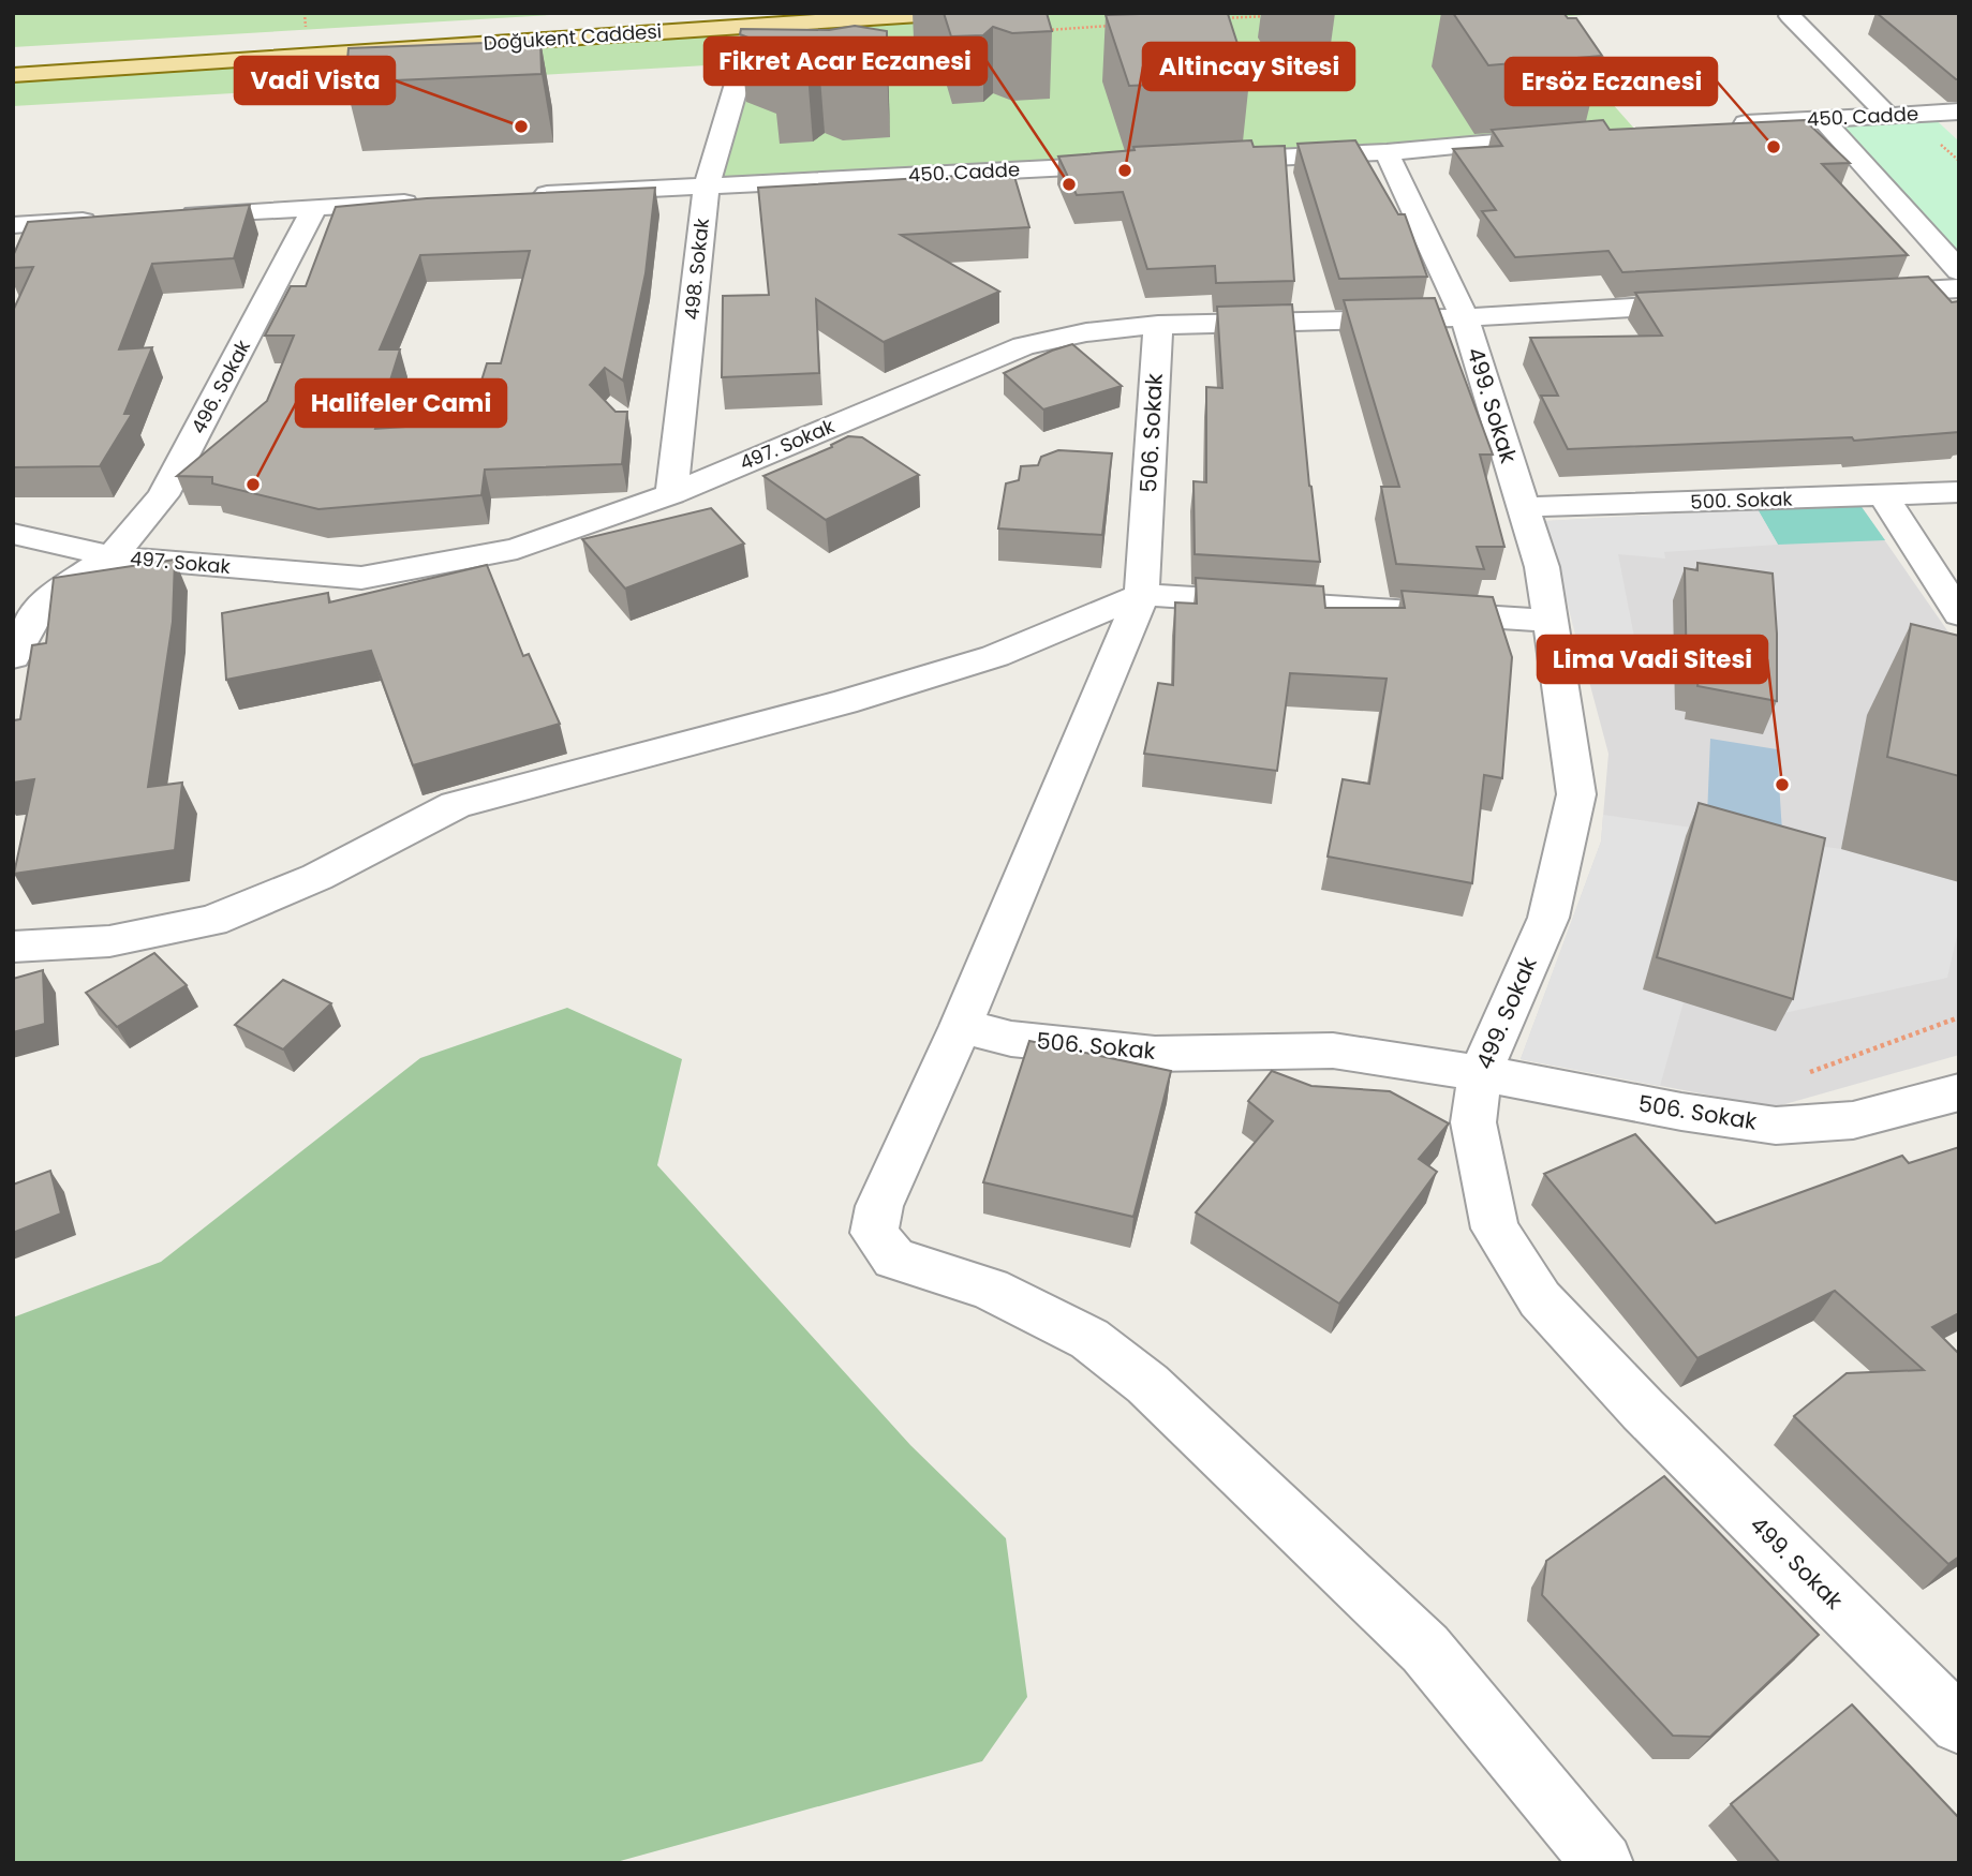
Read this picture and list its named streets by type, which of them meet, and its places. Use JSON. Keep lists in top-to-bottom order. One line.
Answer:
{"streets":{"main road":["Doğukent Caddesi"],"street":["450. Cadde","498. Sokak","496. Sokak","499. Sokak","506. Sokak","497. Sokak","500. Sokak"]},"crossings":[["450. Cadde","498. Sokak"],["498. Sokak","497. Sokak"],["496. Sokak","497. Sokak"],["499. Sokak","506. Sokak"],["499. Sokak","497. Sokak"],["499. Sokak","500. Sokak"],["506. Sokak","497. Sokak"]],"places":["Vadi Vista","Ersöz Eczanesi","Altincay Sitesi","Fikret Acar Eczanesi","Halifeler Cami","Lima Vadi Sitesi"]}
